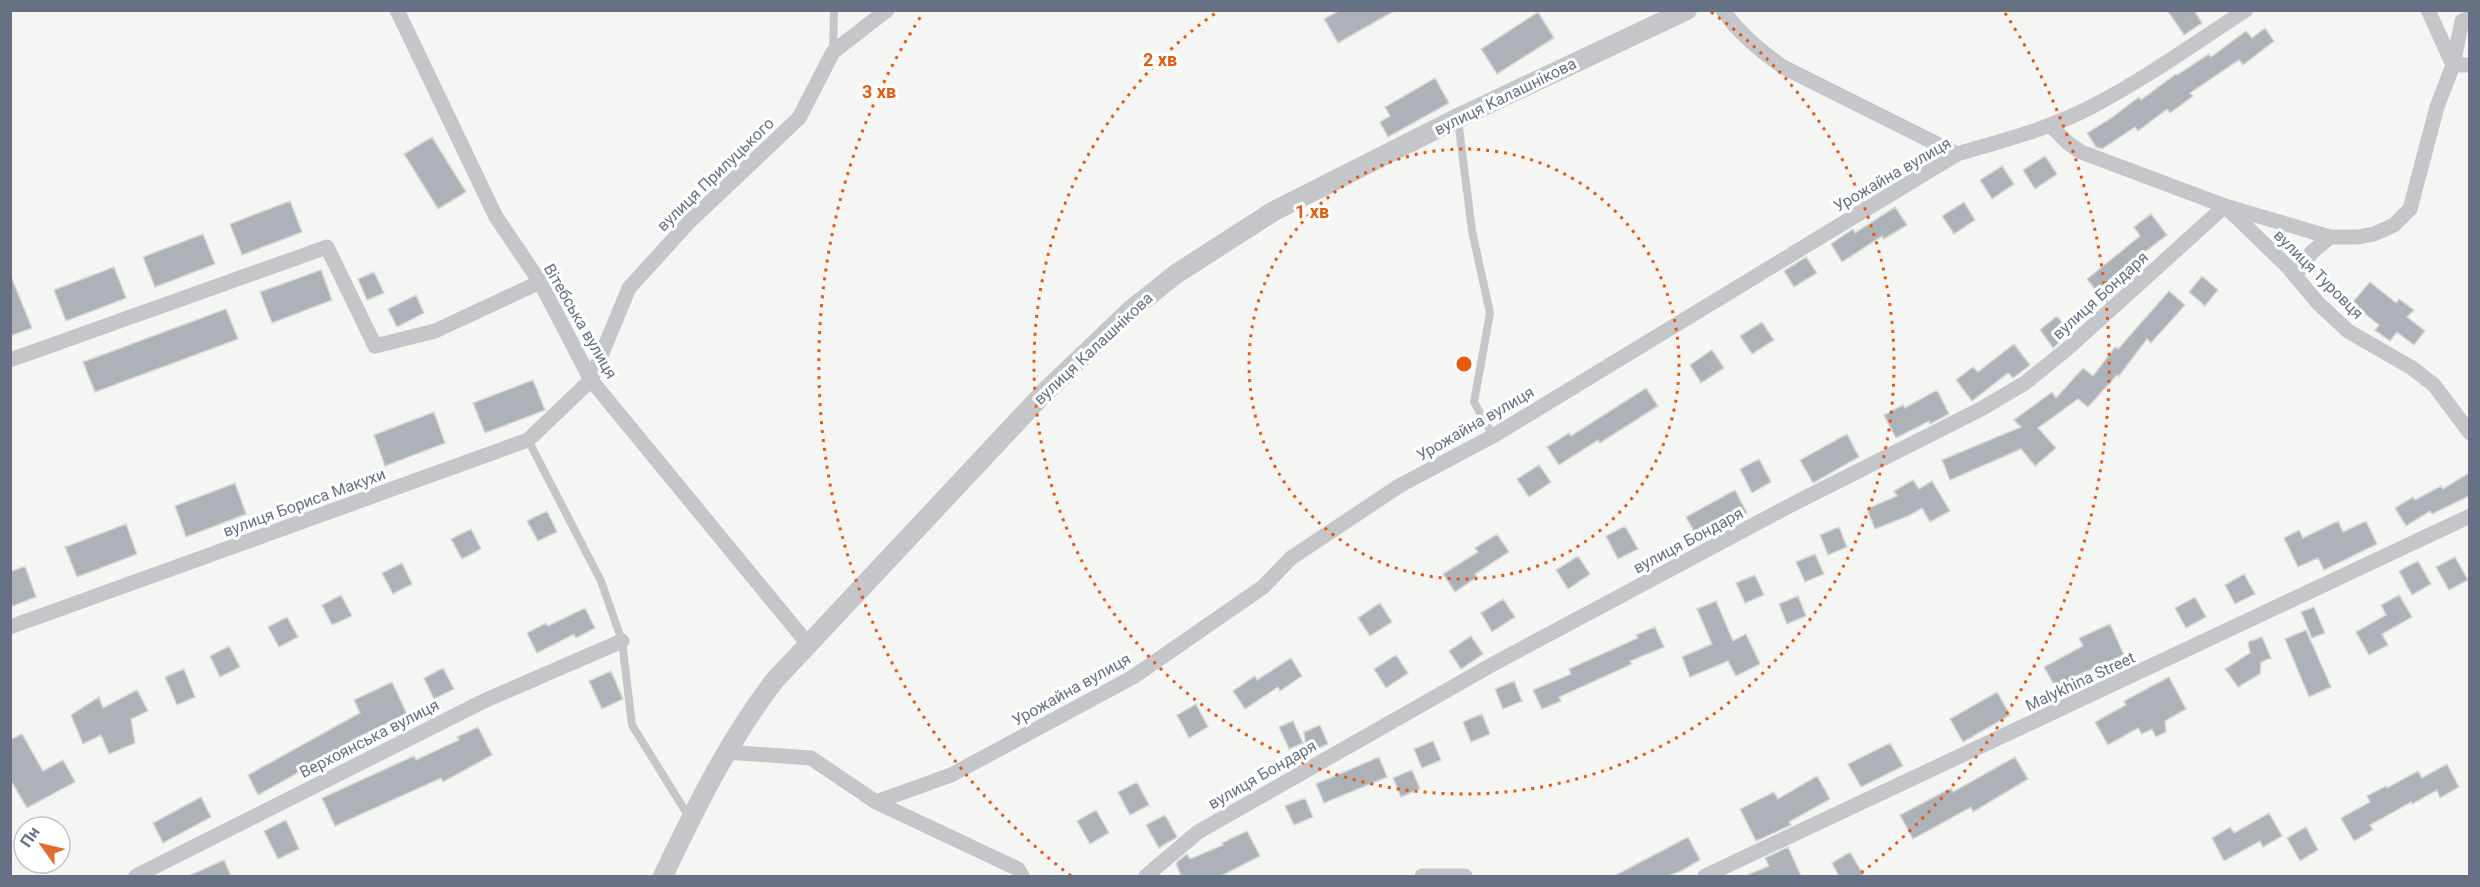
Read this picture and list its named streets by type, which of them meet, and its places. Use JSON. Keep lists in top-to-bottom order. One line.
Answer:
{"streets":{"street":["вулиця Калашнікова","вулиця Прилуцького","Урожайна вулиця","вулиця Туровця","вулиця Бондаря","Вітебська вулиця","вулиця Бориса Макухи","Malykhina Street","Верхоянська вулиця"]},"crossings":[["вулиця Калашнікова","Вітебська вулиця"],["вулиця Прилуцького","Вітебська вулиця"],["вулиця Прилуцького","вулиця Бориса Макухи"],["вулиця Туровця","вулиця Бондаря"],["Вітебська вулиця","вулиця Бориса Макухи"]],"north":"top left","rings":["2 хв","3 хв","1 хв"]}
